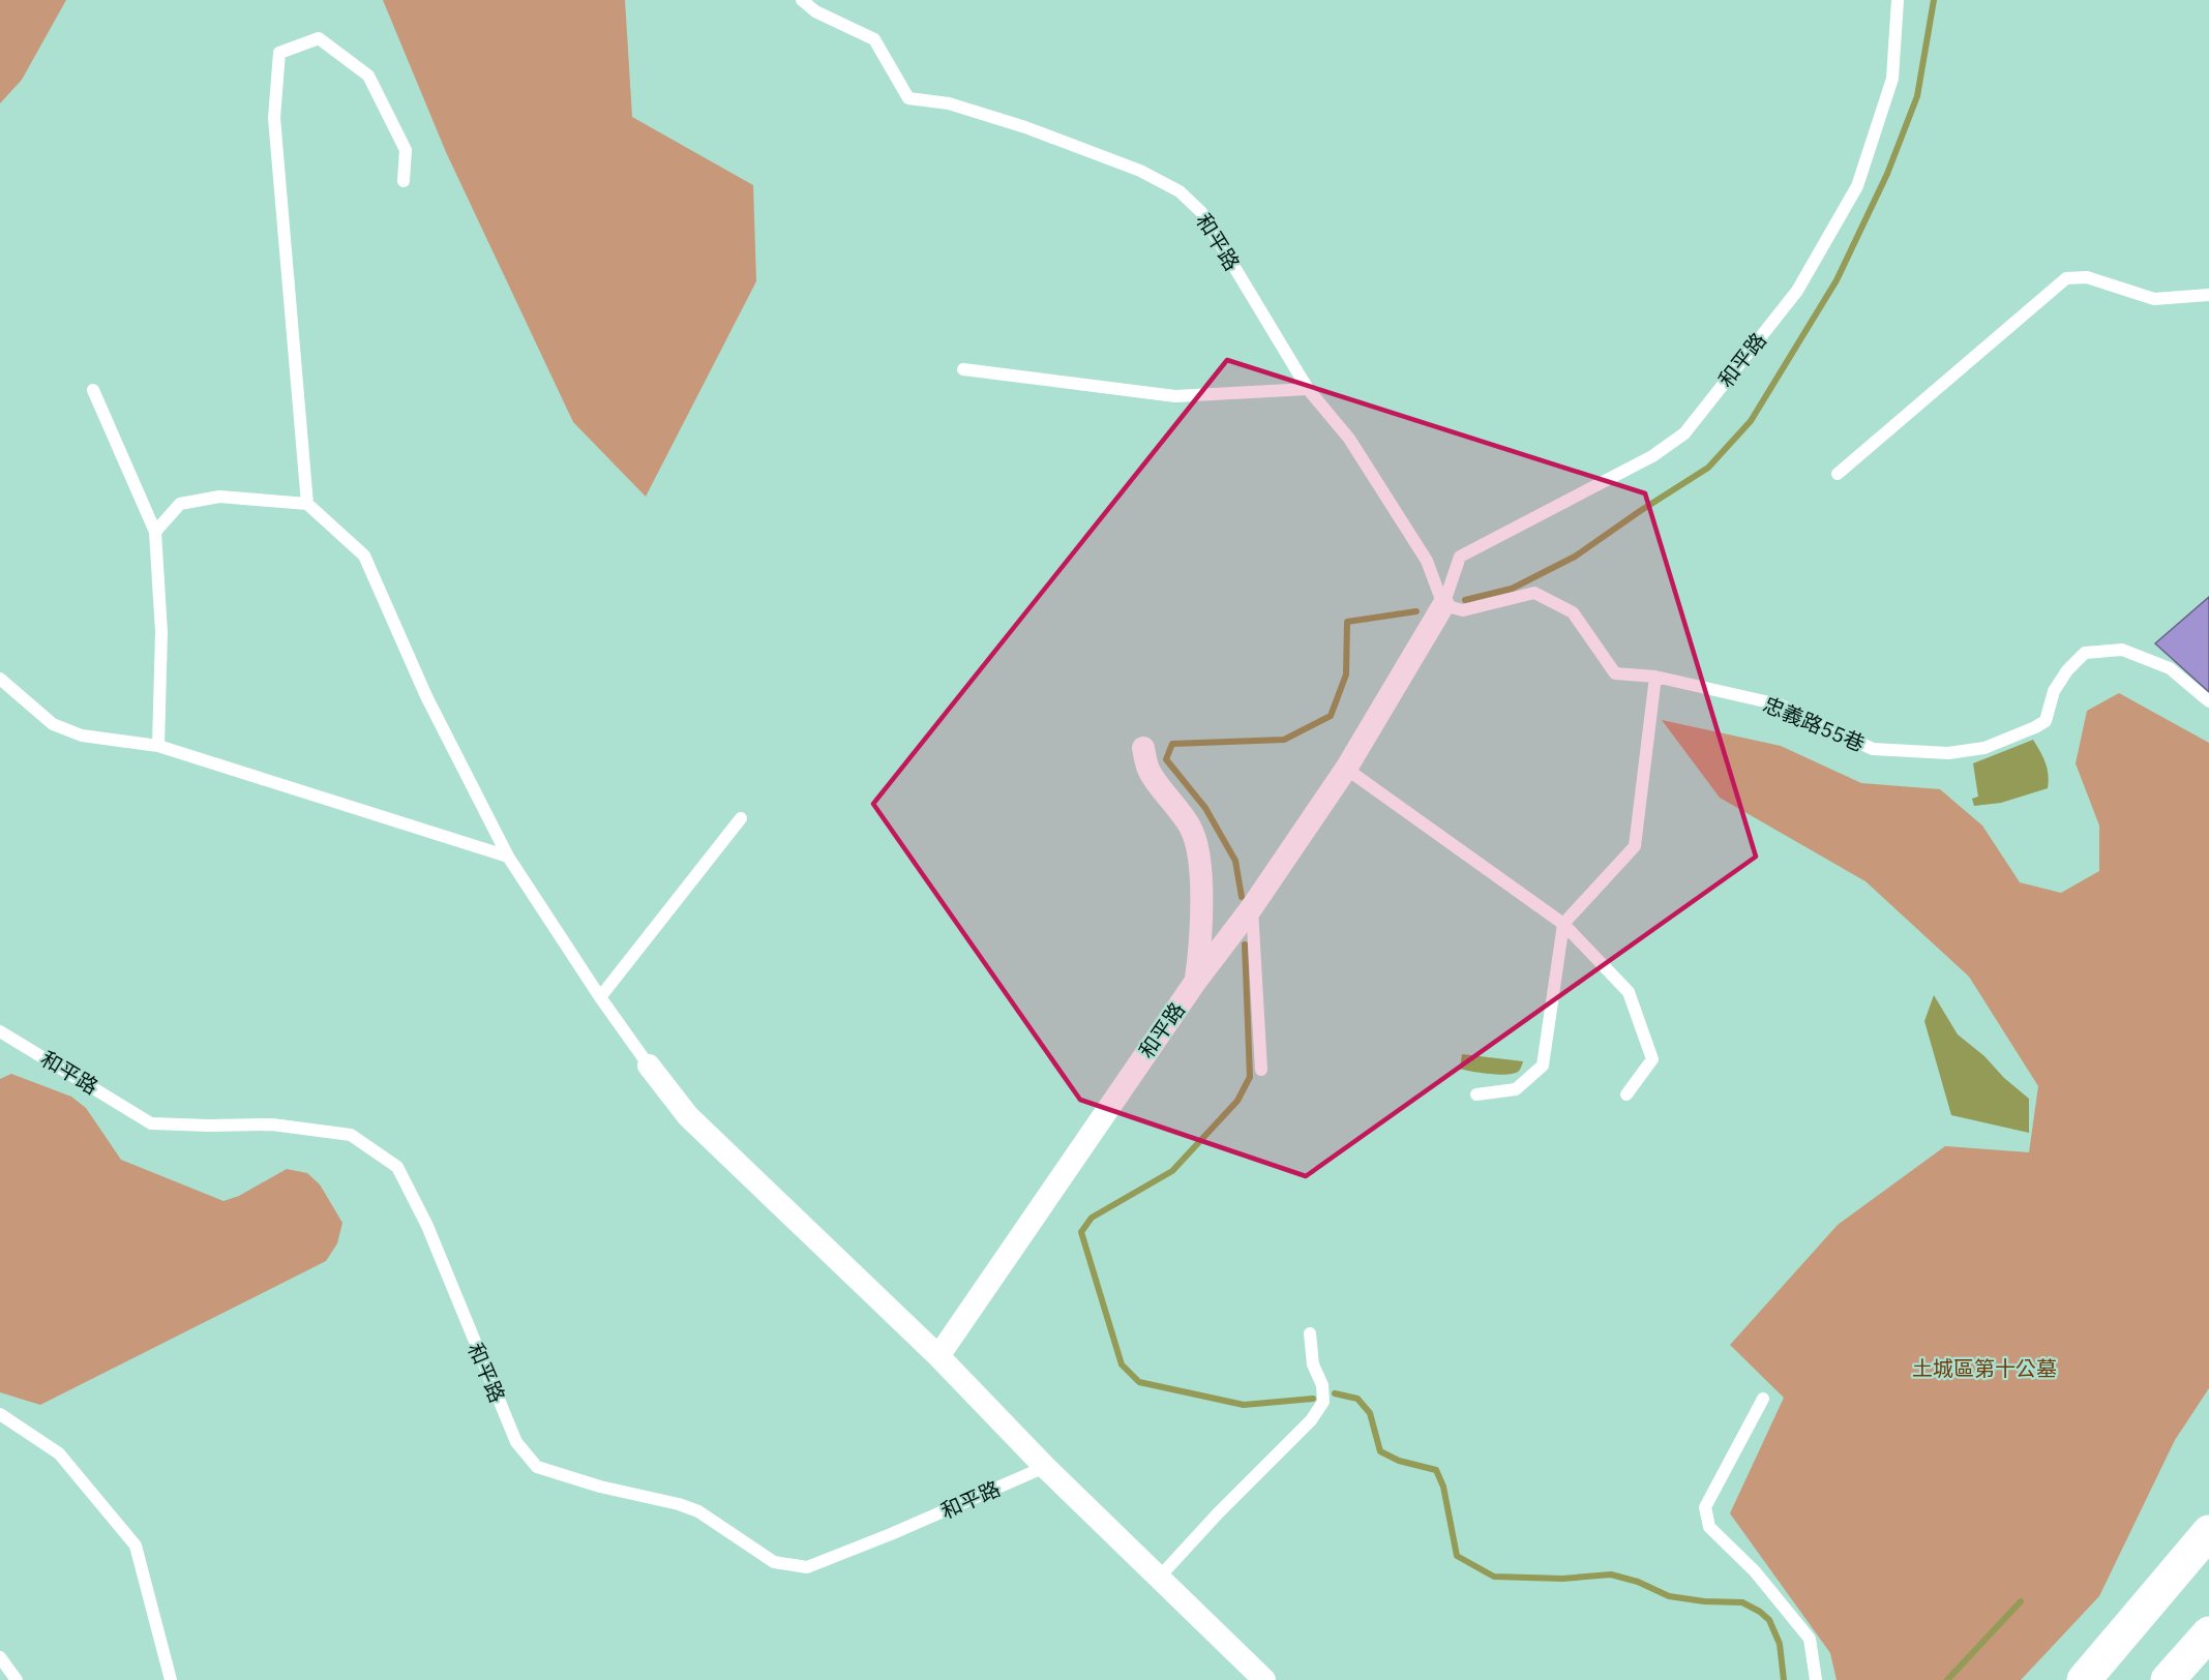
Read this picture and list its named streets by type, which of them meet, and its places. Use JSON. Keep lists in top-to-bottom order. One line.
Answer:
{"streets":{"street":["和平路"],"lane":["忠義路55巷"]},"parks":["土城區第十公墓"]}
